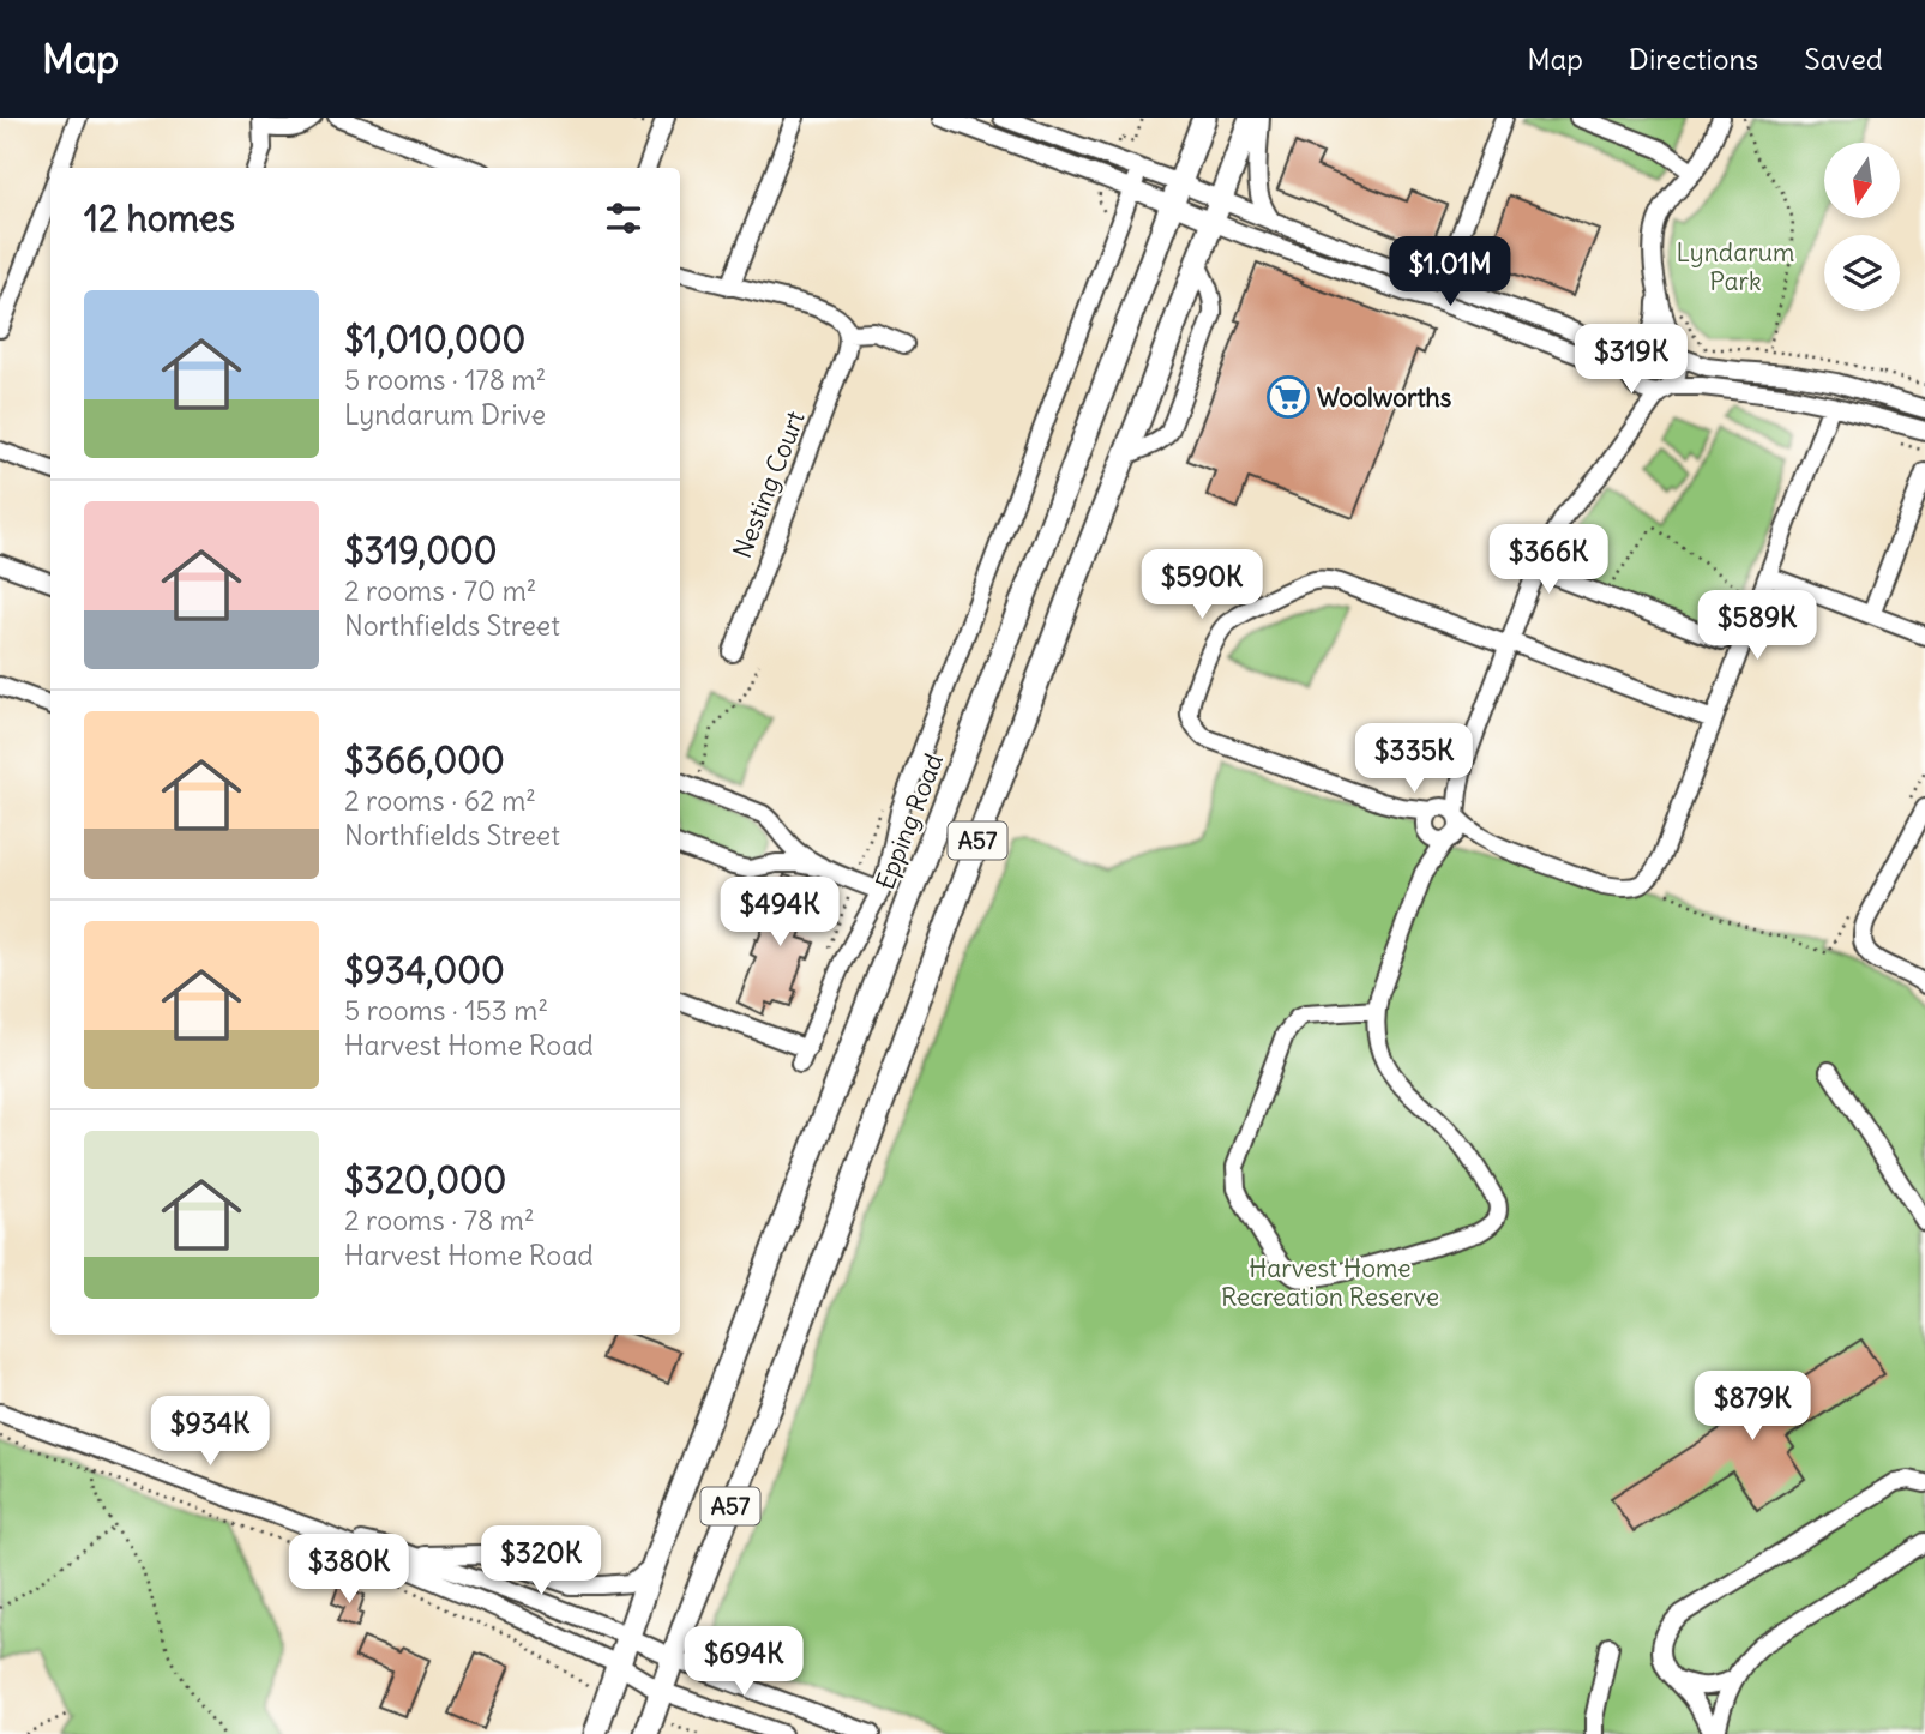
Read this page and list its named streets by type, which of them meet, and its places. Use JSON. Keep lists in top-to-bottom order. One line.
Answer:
{"streets":{"main road":["Epping Road","A57"],"street":["Nesting Court"]},"parks":["Lyndarum Park","Harvest Home Recreation Reserve"],"places":{"supermarket":["Woolworths"]},"north":"bottom","page":{"header":"Map","nav":["Map","Directions","Saved"],"heading":"12 homes","price":["$1.01M","$319K","$366K","$590K","$589K","$335K","$494K","$879K","$934K","$320K","$380K","$694K"],"list":[{"name":"$1,010,000","note":"5 rooms · 178 m² · Lyndarum Drive"},{"name":"$319,000","note":"2 rooms · 70 m² · Northfields Street"},{"name":"$366,000","note":"2 rooms · 62 m² · Northfields Street"},{"name":"$934,000","note":"5 rooms · 153 m² · Harvest Home Road"},{"name":"$320,000","note":"2 rooms · 78 m² · Harvest Home Road"}]}}
